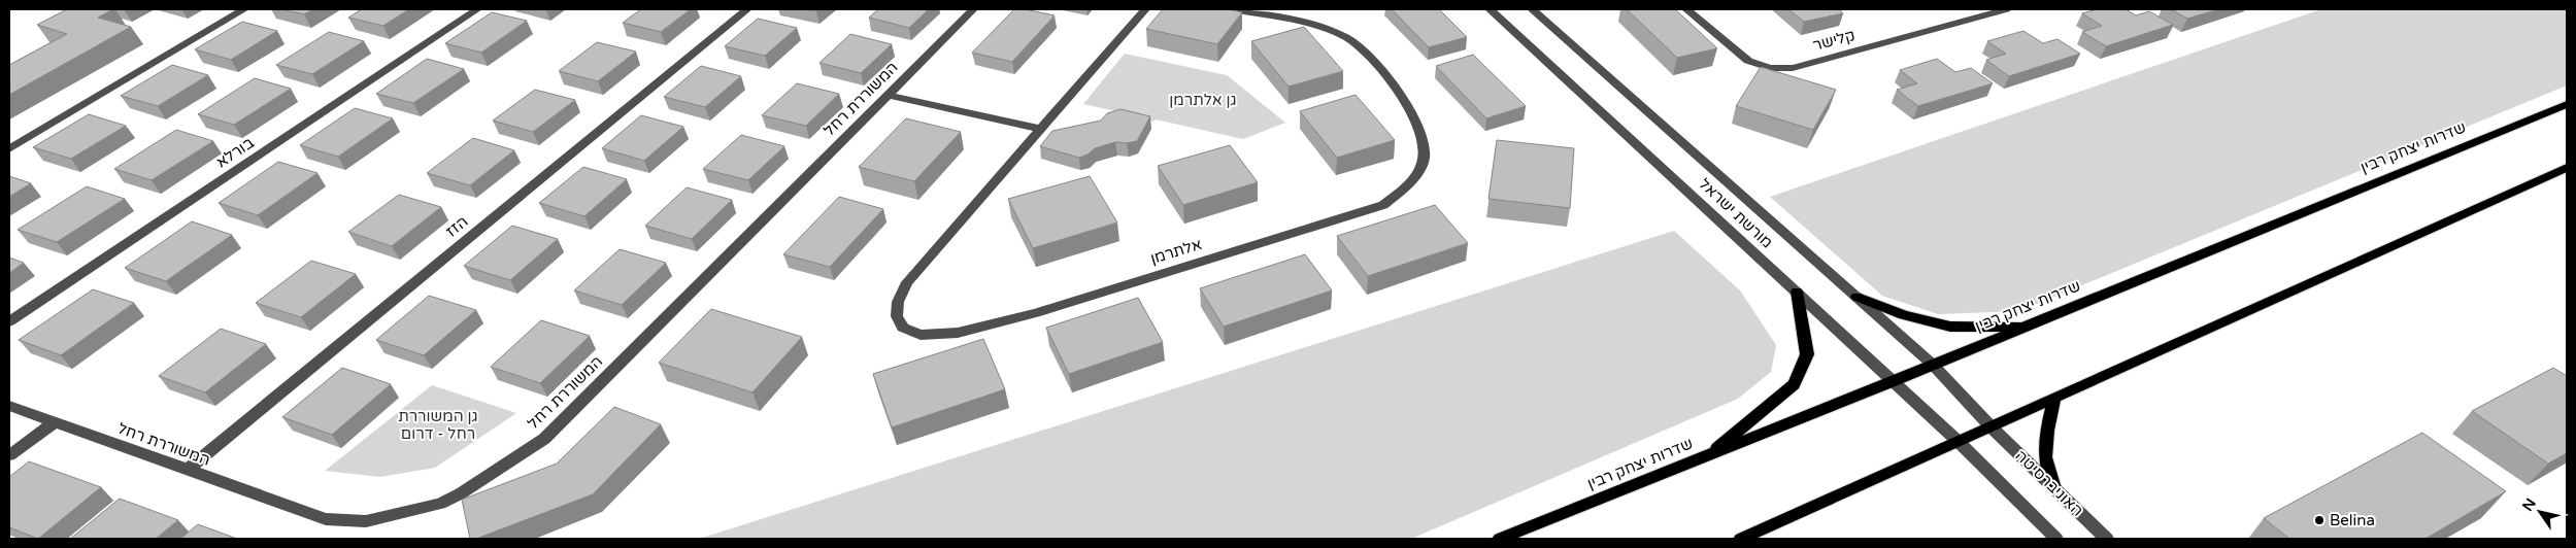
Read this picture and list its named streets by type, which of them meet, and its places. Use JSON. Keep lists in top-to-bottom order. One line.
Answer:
{"streets":{"main road":["שדרות יצחק רבין"],"street":["קלישר","המשוררת רחל","בורלא","מורשת ישראל","הזז","אלתרמן","האוניברסיטה"]},"crossings":[["המשוררת רחל","הזז"],["שדרות יצחק רבין","מורשת ישראל"],["מורשת ישראל","האוניברסיטה"]],"parks":["גן אלתרמן","גן המשוררת רחל - דרום"],"places":["Belina"],"north":"top left"}
